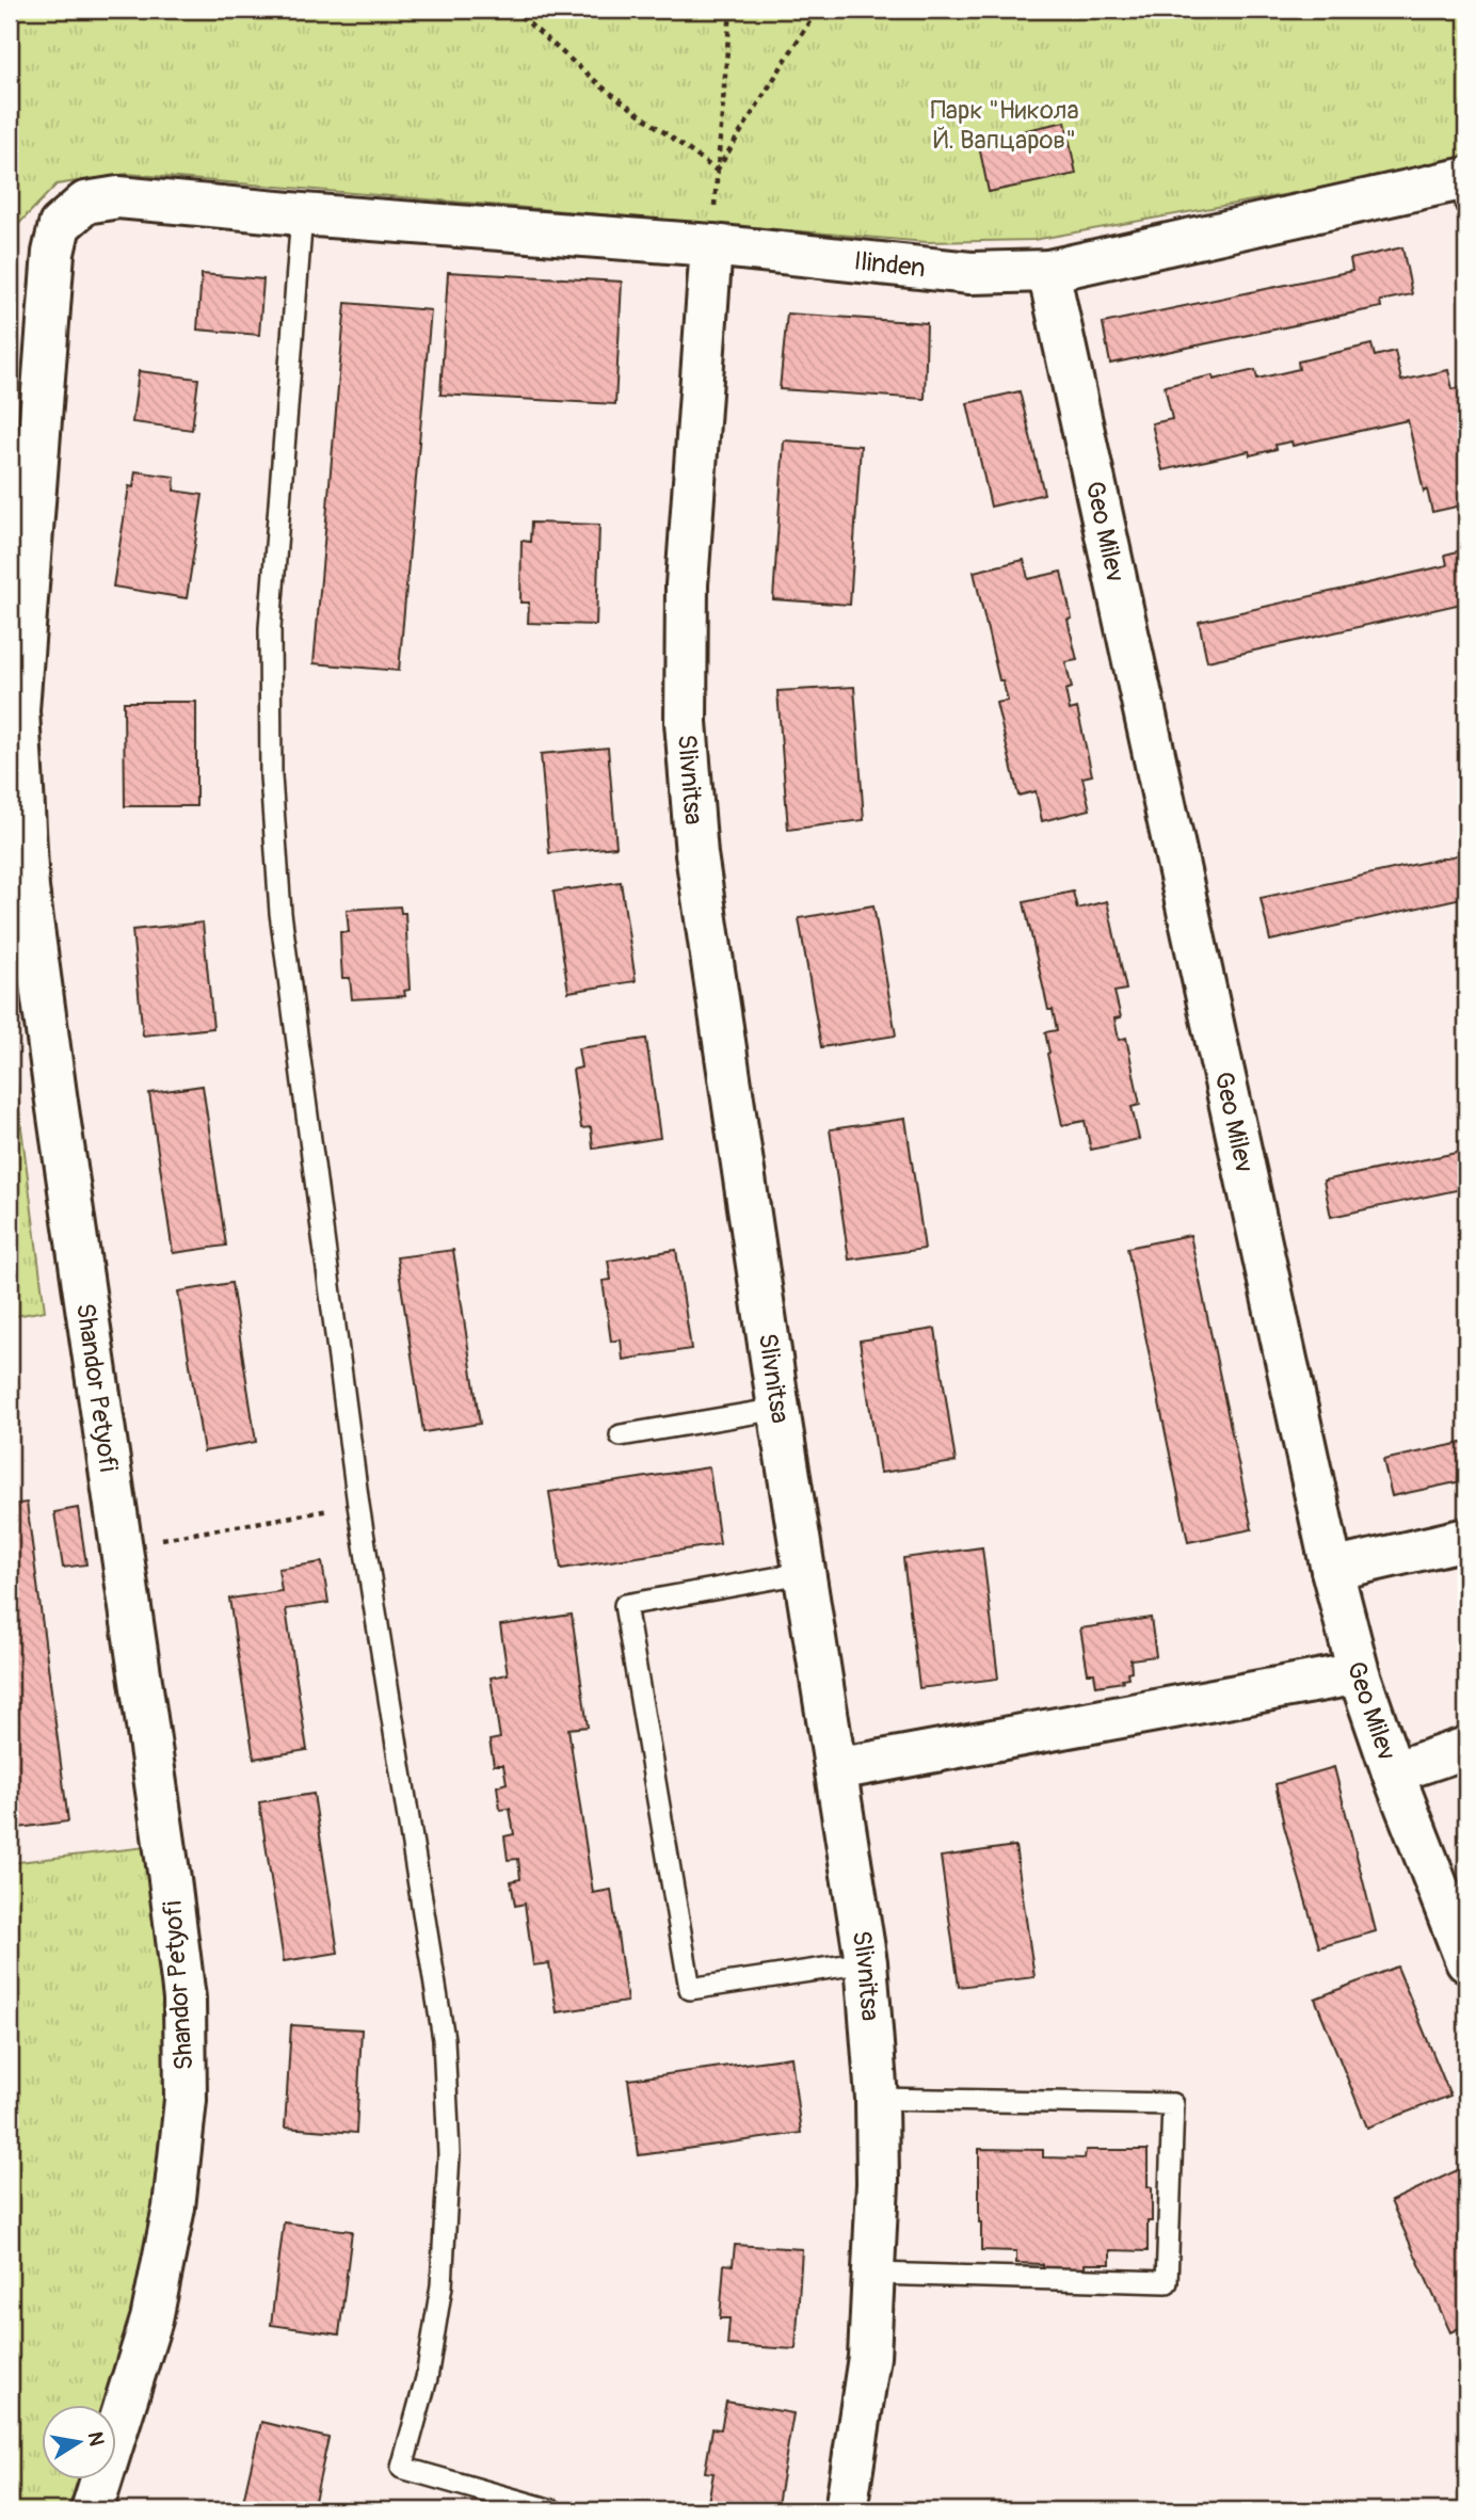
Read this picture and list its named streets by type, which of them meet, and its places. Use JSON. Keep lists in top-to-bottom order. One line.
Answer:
{"streets":{"street":["Ilinden","Geo Milev","Slivnitsa","Shandor Petyofi"]},"crossings":[["Ilinden","Geo Milev"],["Ilinden","Slivnitsa"],["Ilinden","Shandor Petyofi"]],"parks":["Парк \"Никола Й. Вапцаров\""],"north":"right"}
